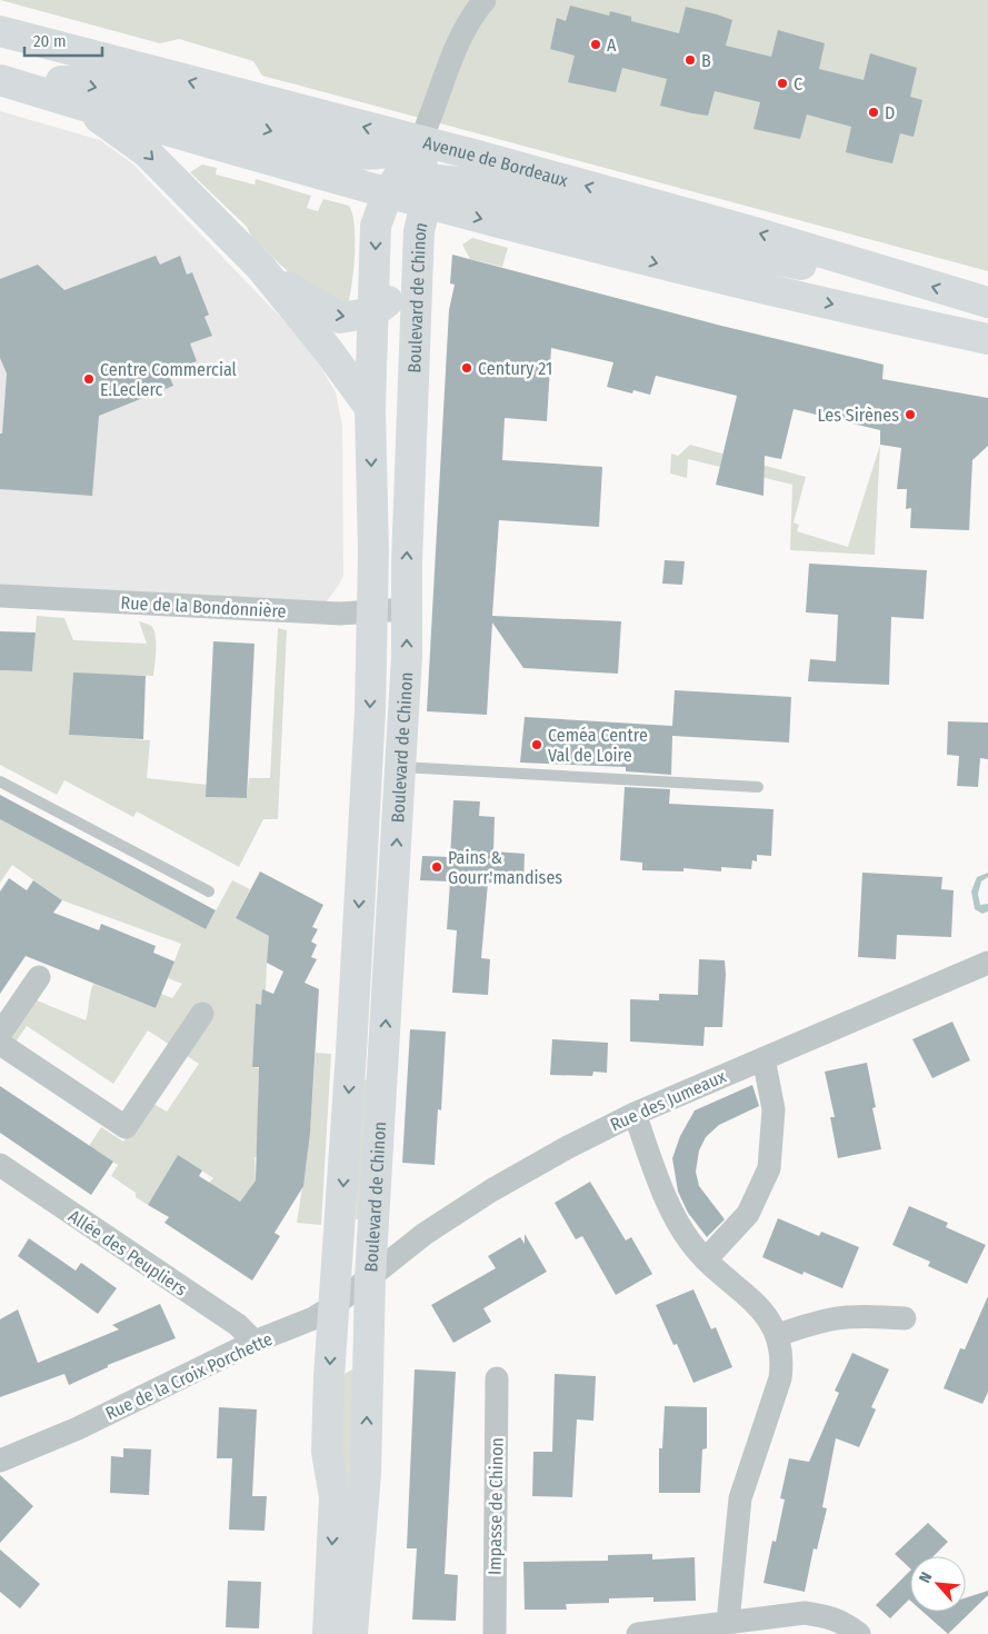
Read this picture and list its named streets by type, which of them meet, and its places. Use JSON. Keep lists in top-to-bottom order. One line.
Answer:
{"streets":{"main road":["Avenue de Bordeaux","Boulevard de Chinon"],"street":["Rue de la Bondonnière","Rue des Jumeaux","Allée des Peupliers","Rue de la Croix Porchette","Impasse de Chinon"]},"crossings":[["Avenue de Bordeaux","Boulevard de Chinon"],["Boulevard de Chinon","Rue de la Bondonnière"],["Boulevard de Chinon","Rue des Jumeaux"],["Boulevard de Chinon","Rue de la Croix Porchette"],["Rue des Jumeaux","Rue de la Croix Porchette"],["Allée des Peupliers","Rue de la Croix Porchette"]],"places":["A","B","C","D","Century 21","Centre Commercial E.Leclerc","Les Sirènes","Ceméa Centre Val de Loire","Pains & Gourr'mandises"],"scale_bar":"20 m","north":"top left"}
